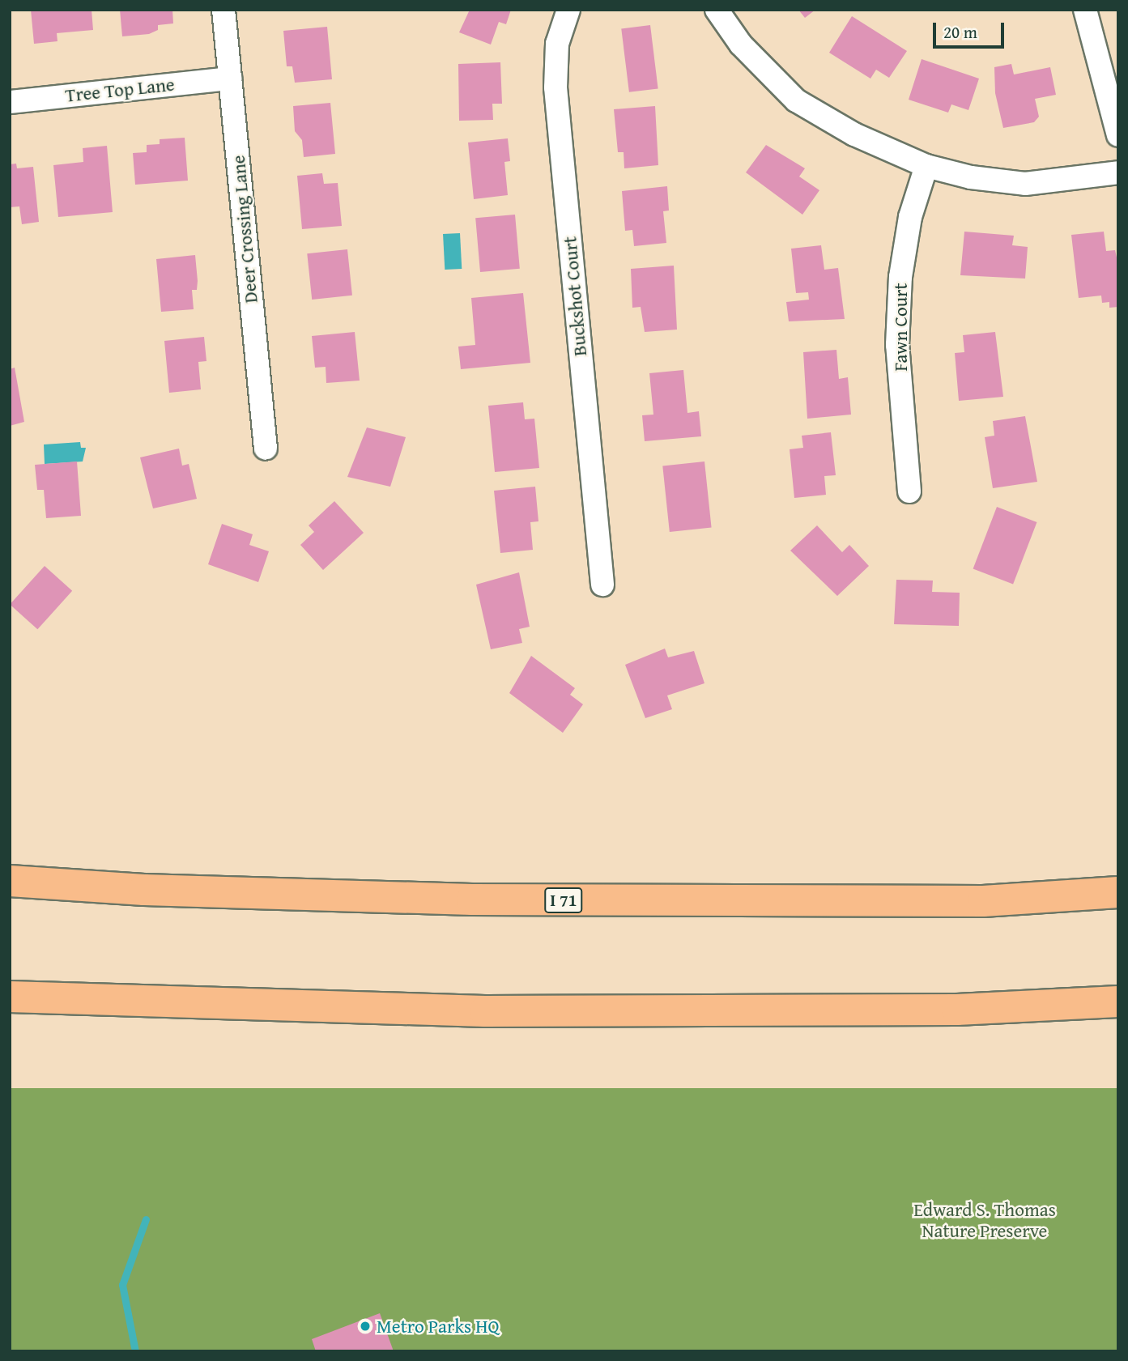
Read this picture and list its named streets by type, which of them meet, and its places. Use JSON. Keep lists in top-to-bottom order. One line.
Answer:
{"streets":{"highway":["I 71"],"street":["Tree Top Lane","Deer Crossing Lane","Buckshot Court","Fawn Court"]},"crossings":[["Tree Top Lane","Deer Crossing Lane"]],"parks":["Edward S. Thomas Nature Preserve"],"places":["Metro Parks HQ"],"scale_bar":"20 m"}
